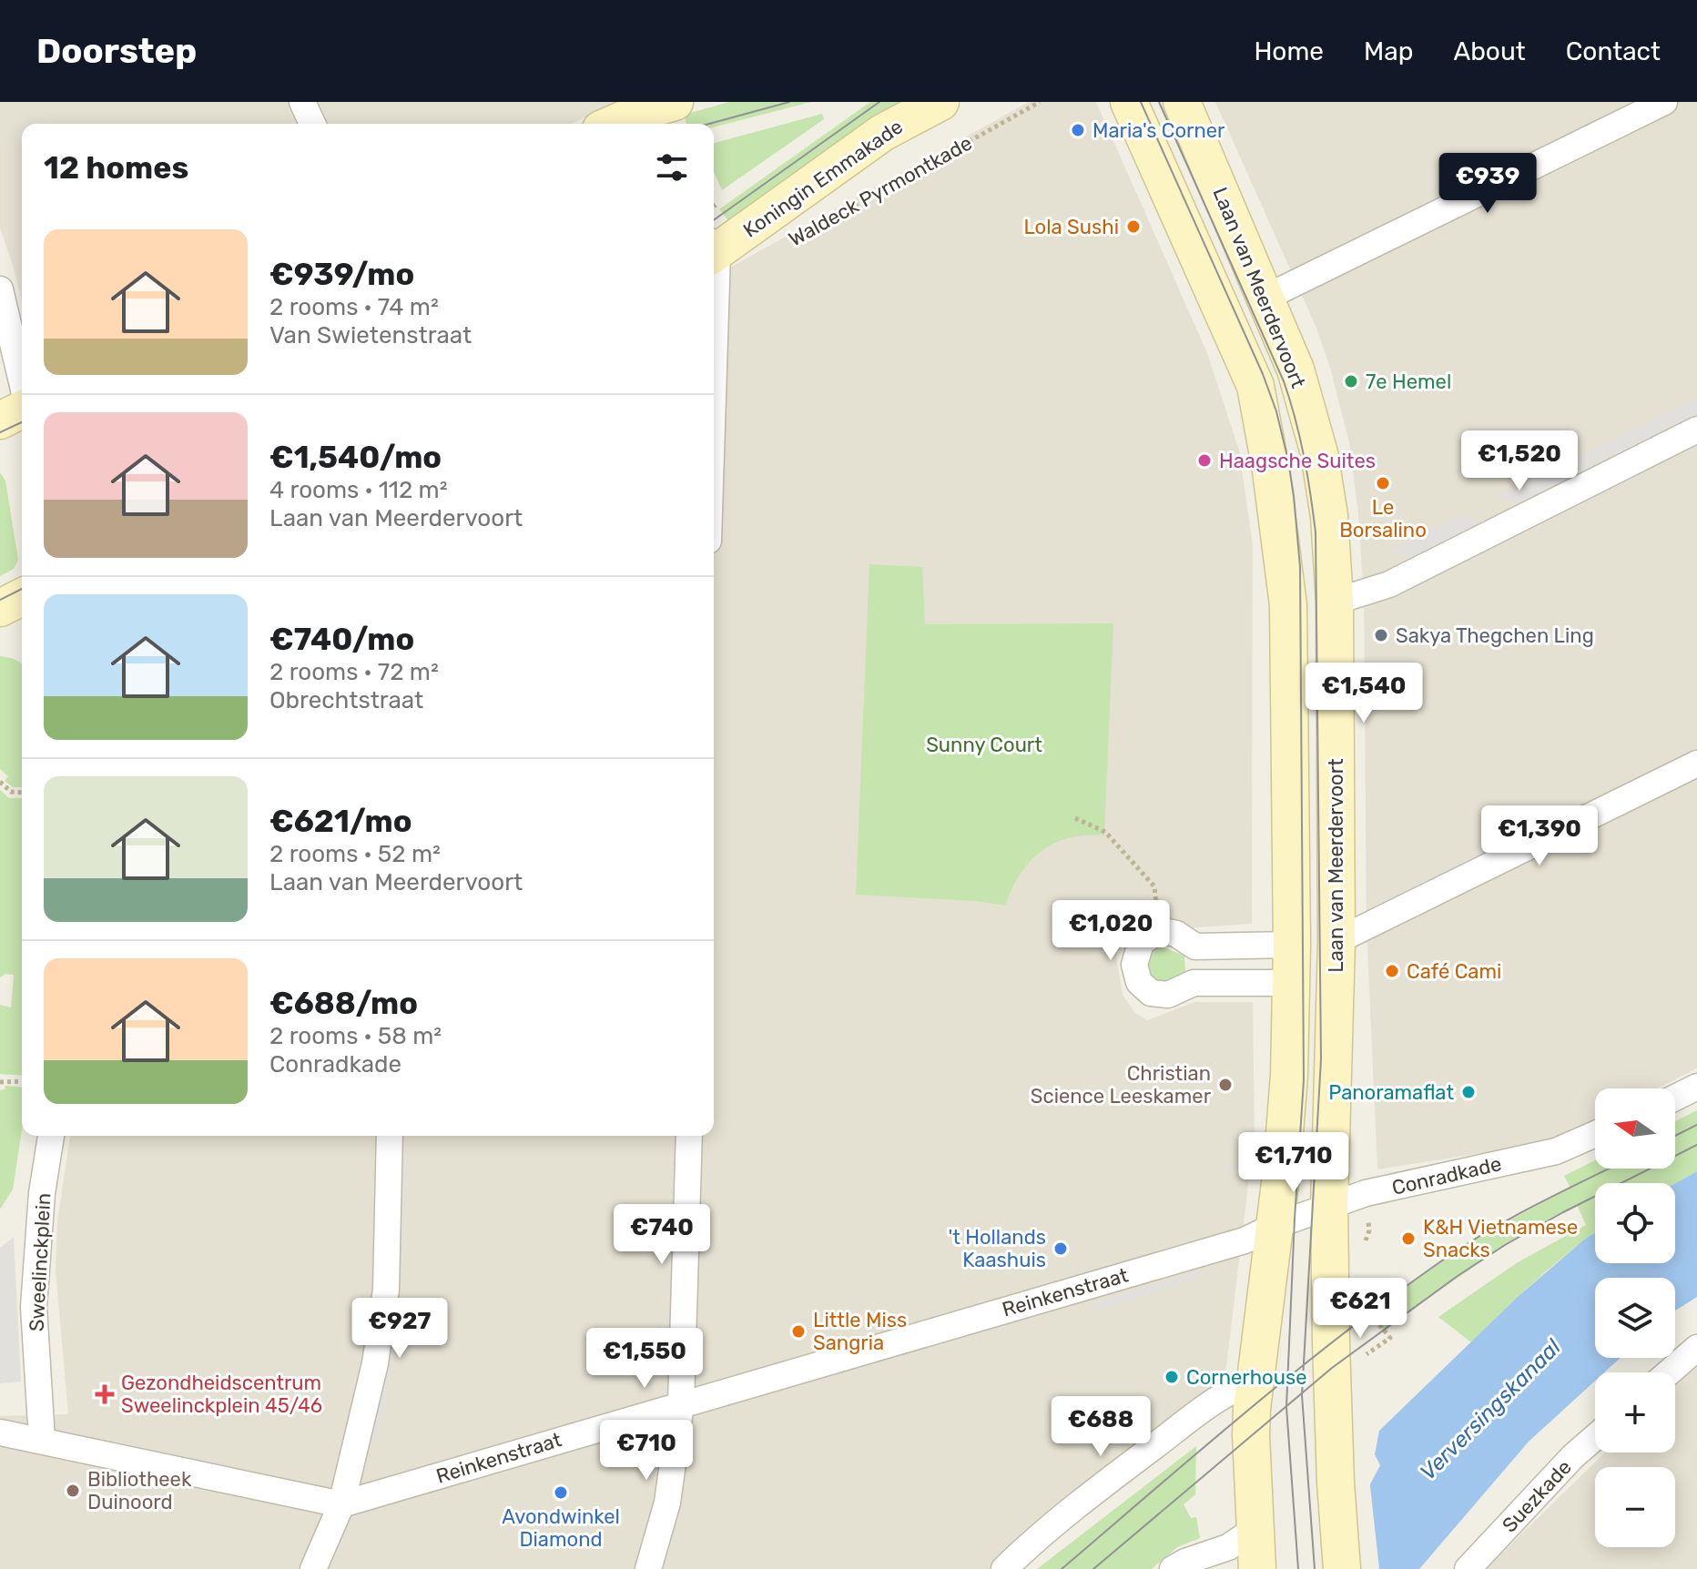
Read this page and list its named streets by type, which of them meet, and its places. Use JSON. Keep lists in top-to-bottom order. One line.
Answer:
{"streets":{"street":["Koningin Emmakade","Laan van Meerdervoort","Conradkade","Sweelinckplein","Reinkenstraat","Suezkade"],"path":["Waldeck Pyrmontkade"]},"crossings":[["Laan van Meerdervoort","Conradkade"],["Laan van Meerdervoort","Reinkenstraat"],["Conradkade","Reinkenstraat"],["Sweelinckplein","Reinkenstraat"]],"water":["Verversingskanaal"],"parks":["Sunny Court"],"places":{"other":["Maria's Corner","Lola Sushi","7e Hemel","Haagsche Suites","Le Borsalino","Sakya Thegchen Ling","Café Cami","Christian Science Leeskamer","Panoramaflat","K&H Vietnamese Snacks","'t Hollands Kaashuis","Little Miss Sangria","Cornerhouse","Bibliotheek Duinoord","Avondwinkel Diamond"],"health":["Gezondheidscentrum Sweelinckplein 45/46"]},"north":"left","page":{"header":"Doorstep","nav":["Home","Map","About","Contact"],"heading":"12 homes","price":["€939","€1,520","€1,540","€1,390","€1,020","€1,710","€740","€621","€927","€1,550","€688","€710"],"list":[{"name":"€939/mo","note":"2 rooms · 74 m² · Van Swietenstraat"},{"name":"€1,540/mo","note":"4 rooms · 112 m² · Laan van Meerdervoort"},{"name":"€740/mo","note":"2 rooms · 72 m² · Obrechtstraat"},{"name":"€621/mo","note":"2 rooms · 52 m² · Laan van Meerdervoort"},{"name":"€688/mo","note":"2 rooms · 58 m² · Conradkade"}],"map_buttons":["+","−"]}}
